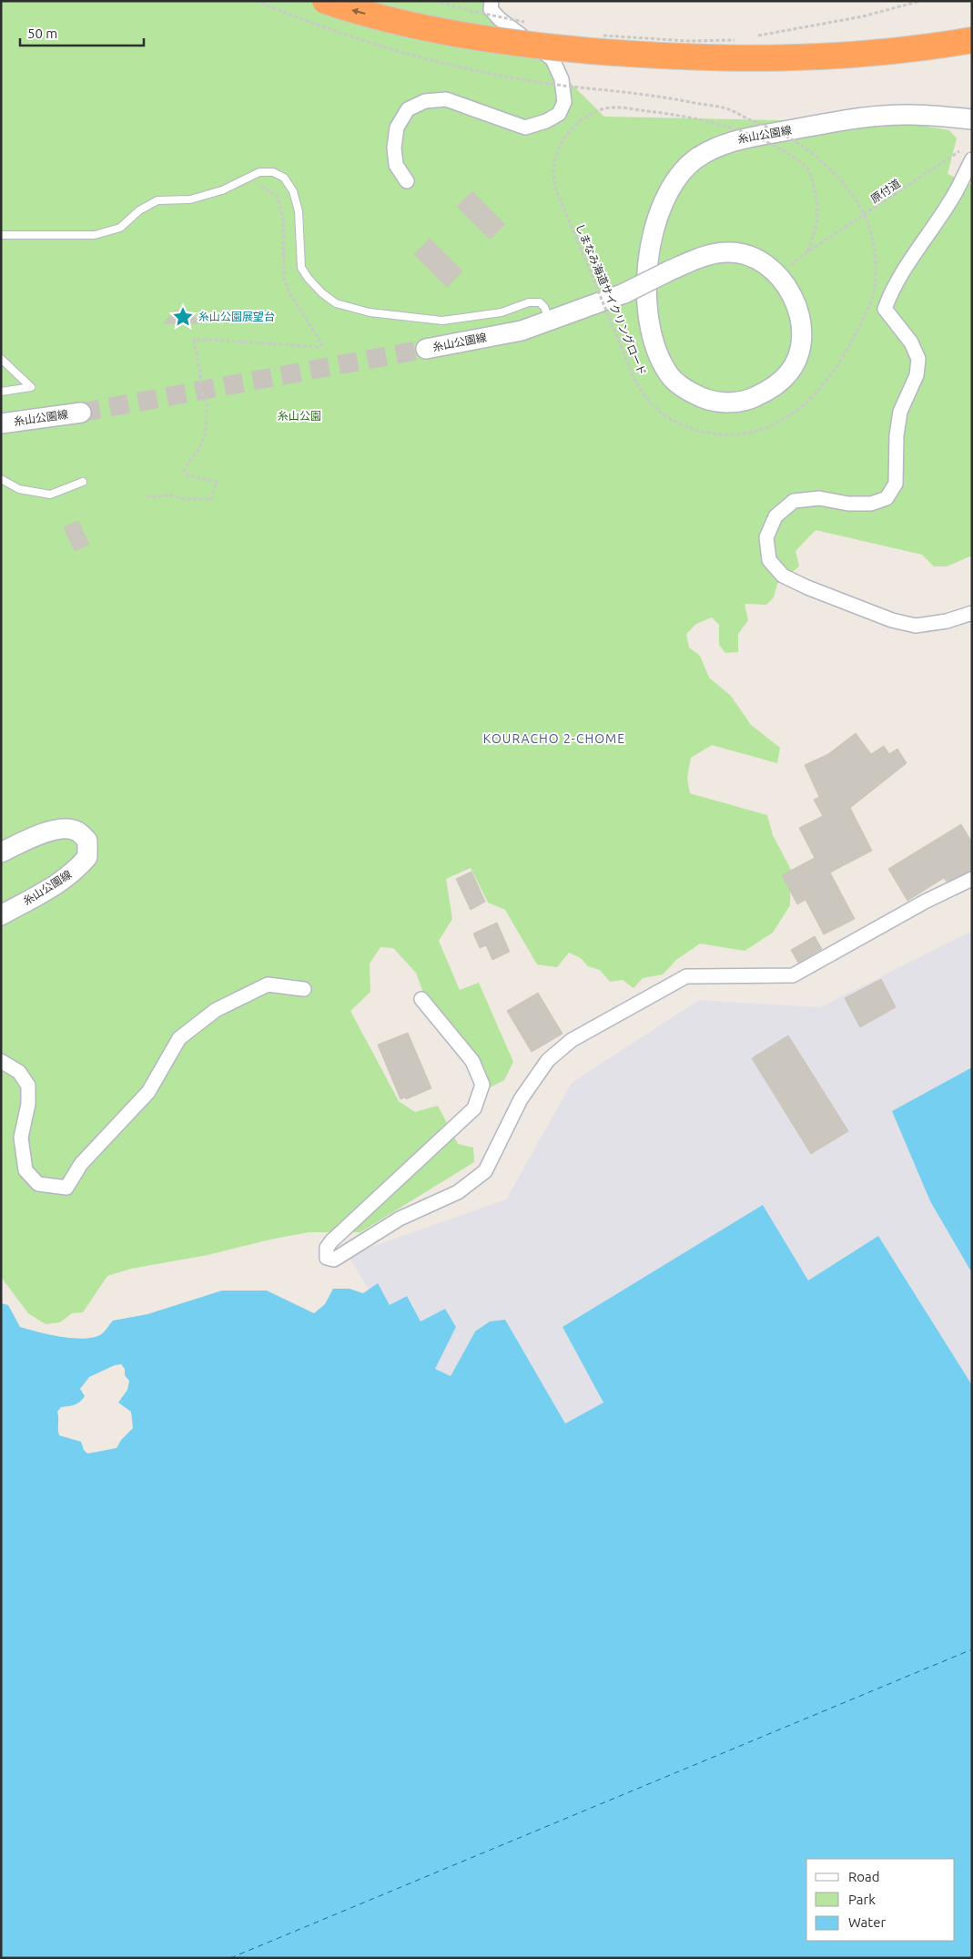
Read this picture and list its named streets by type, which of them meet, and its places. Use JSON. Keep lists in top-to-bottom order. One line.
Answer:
{"streets":{"main road":["糸山公園線"],"path":["原付道","しまなみ海道サイクリングロード"]},"crossings":[["糸山公園線","原付道"],["原付道","しまなみ海道サイクリングロード"]],"districts":["KOURACHO 2-CHOME"],"parks":["糸山公園"],"places":{"place":["糸山公園展望台"]},"legend":["Road","Park","Water"],"scale_bar":"50 m"}
